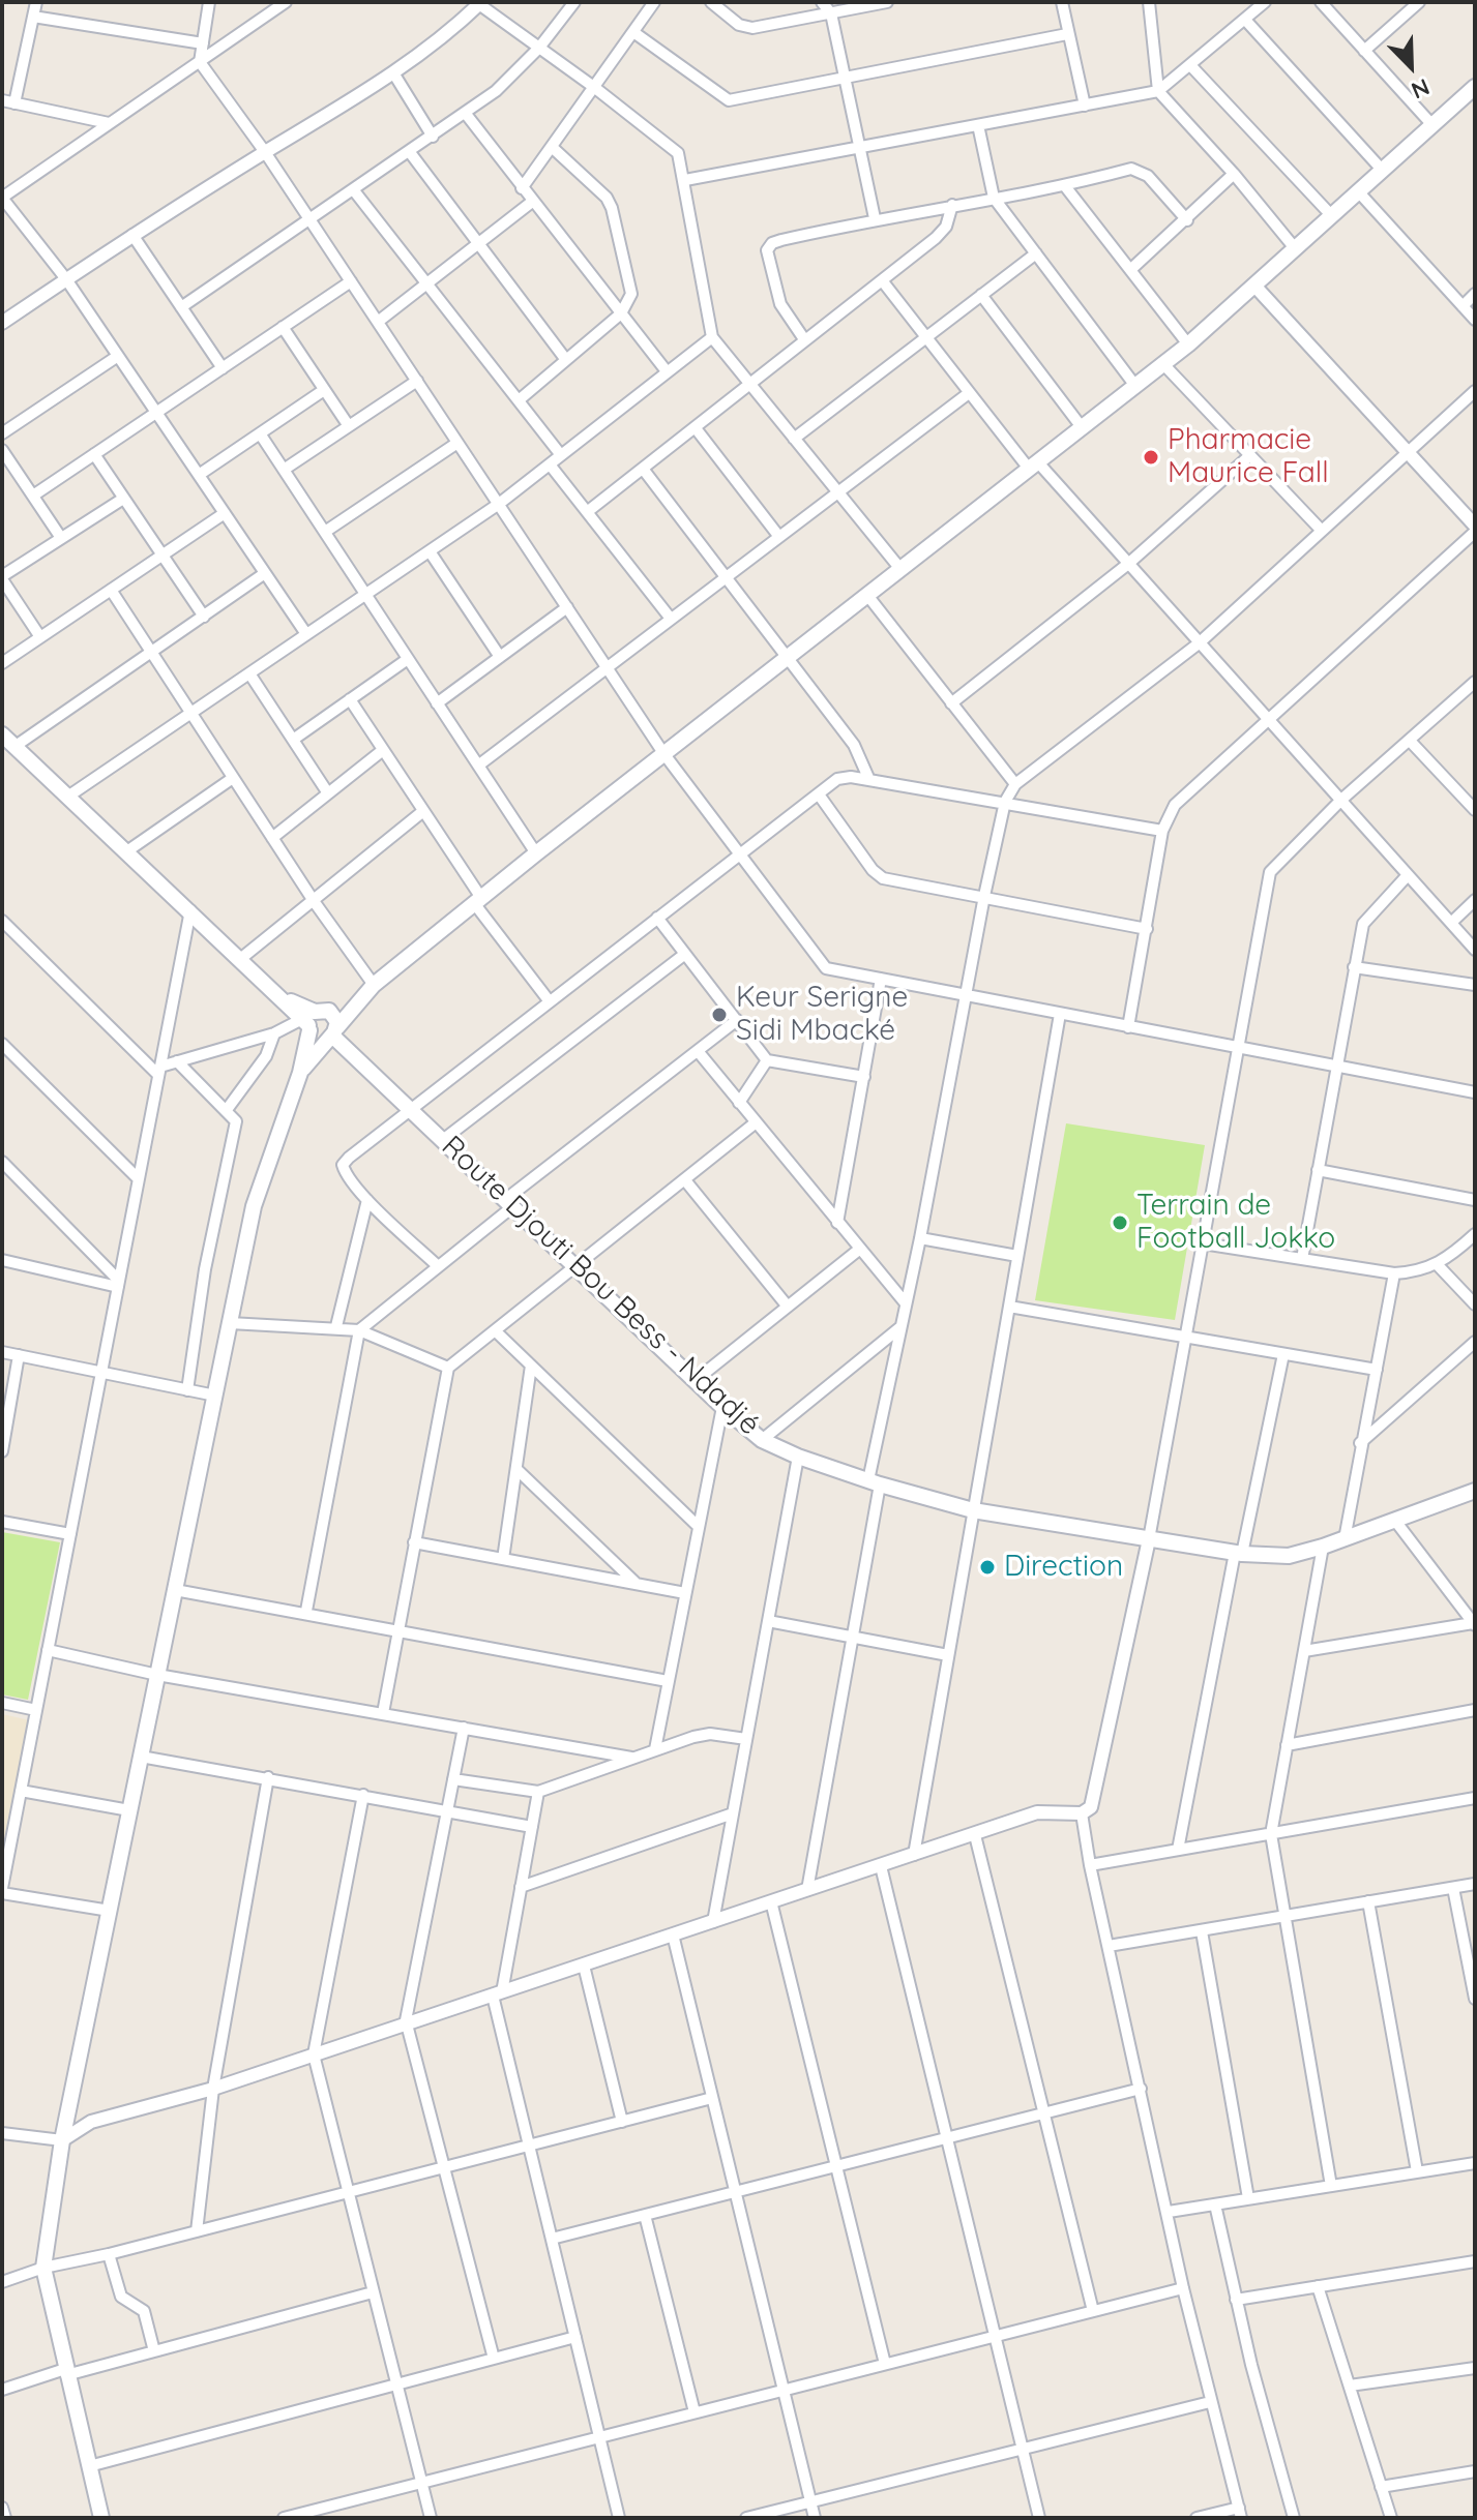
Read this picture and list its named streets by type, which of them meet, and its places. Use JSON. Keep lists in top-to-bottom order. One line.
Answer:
{"streets":{"main road":["Route Djouti Bou Bess - Ndadjé"]},"places":["Pharmacie Maurice Fall","Keur Serigne Sidi Mbacké","Terrain de Football Jokko","Direction"],"north":"bottom right"}
